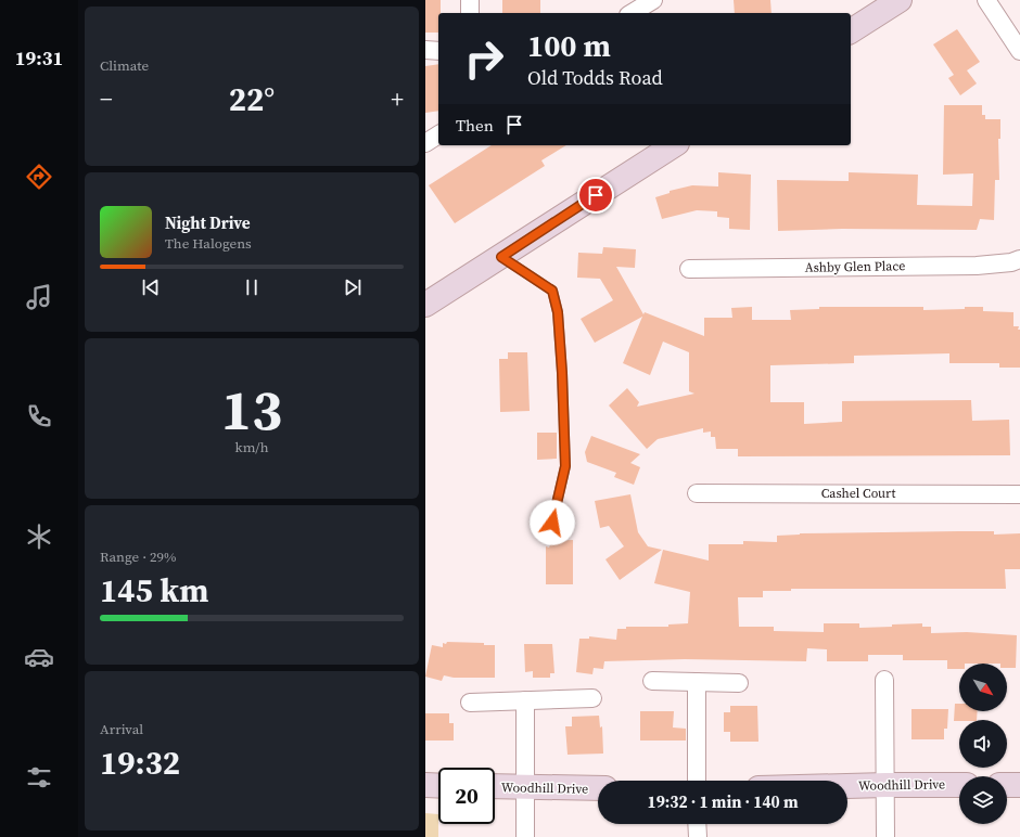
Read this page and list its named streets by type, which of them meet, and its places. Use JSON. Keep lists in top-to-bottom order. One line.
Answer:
{"streets":{"street":["Ashby Glen Place","Cashel Court","Woodhill Drive"]},"north":"bottom right","page":{"tabs":"19:31","tile":["Climate",["13","km/h"],["Range · 29%","145 km"],["Arrival","19:32"]],"turn":["100 m","Old Todds Road"],"heat":["−","22°","+"],"then":"Then","song":["Night Drive","The Halogens"],"limit":"20","trip":"19:32 · 1 min · 140 m"}}
